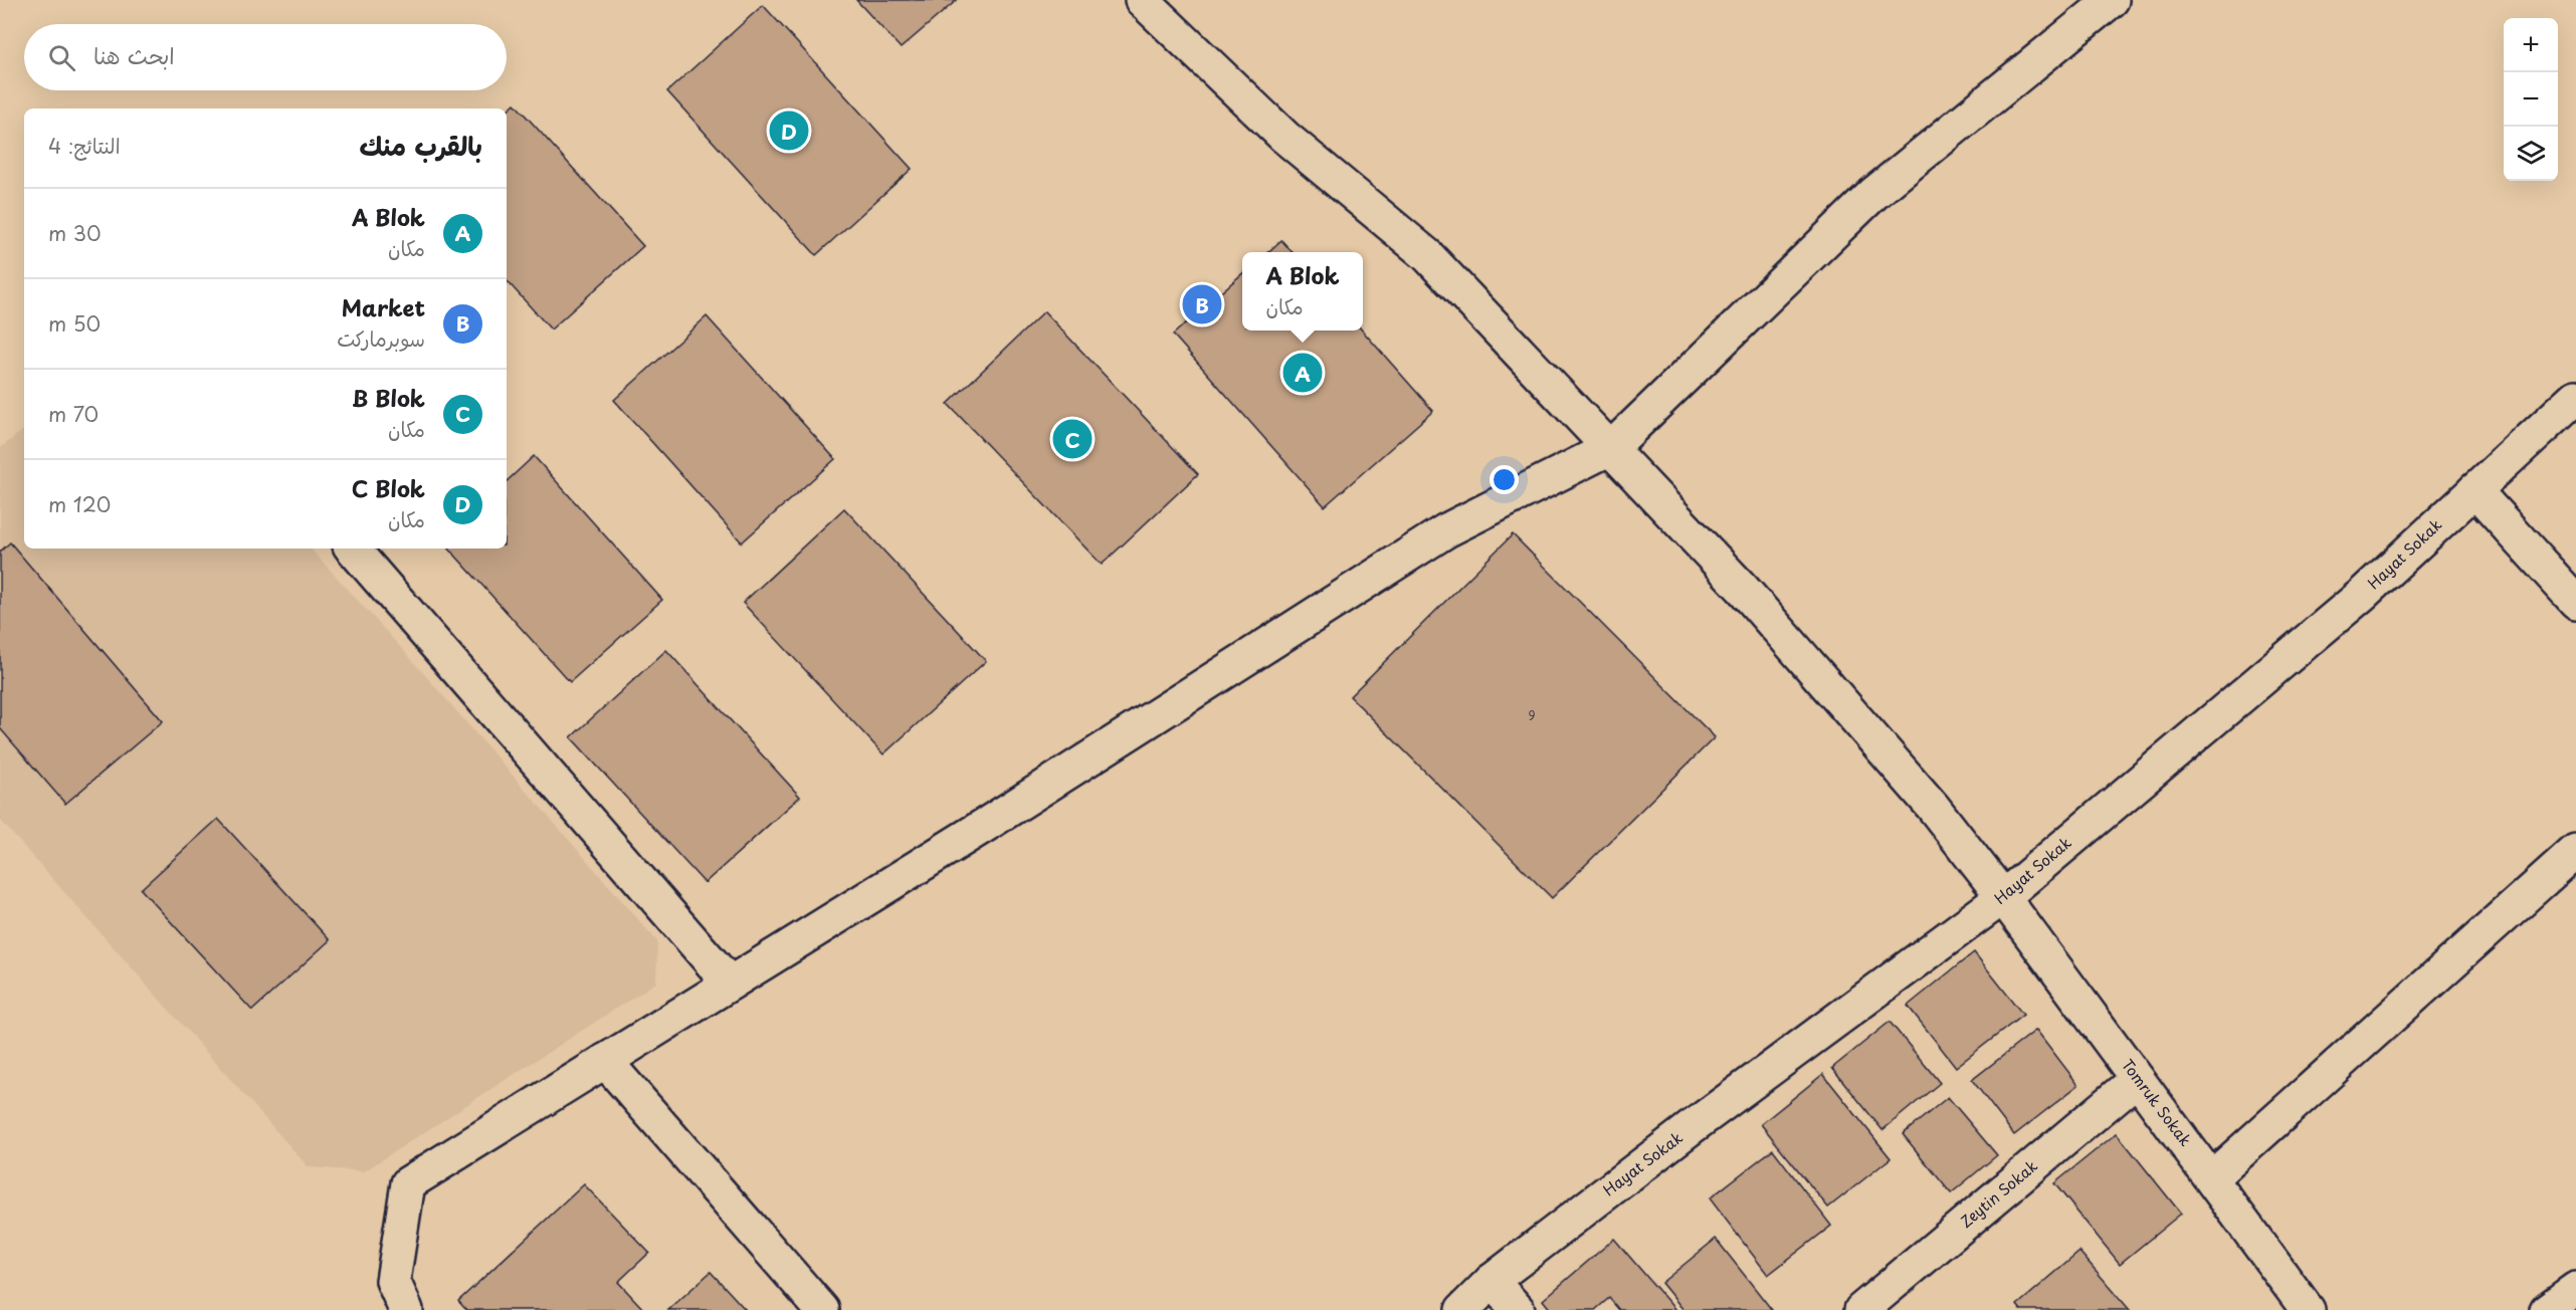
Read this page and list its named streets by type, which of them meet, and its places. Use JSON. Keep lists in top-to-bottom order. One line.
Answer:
{"streets":{"street":["Hayat Sokak","Tomruk Sokak","Zeytin Sokak"]},"crossings":[["Hayat Sokak","Tomruk Sokak"],["Tomruk Sokak","Zeytin Sokak"]],"house_numbers":["9"],"page":{"map_buttons":["+","−"],"search":"ابحث هنا","pins":["D","B","A","C"],"heading":["بالقرب منك","النتائج: 4"],"list":[{"mark":"A","name":"A Blok","note":"مكان","value":"30 m"},{"mark":"B","name":"Market","note":"سوبرماركت","value":"50 m"},{"mark":"C","name":"B Blok","note":"مكان","value":"70 m"},{"mark":"D","name":"C Blok","note":"مكان","value":"120 m"}],"popup":["A Blok","مكان"]}}
